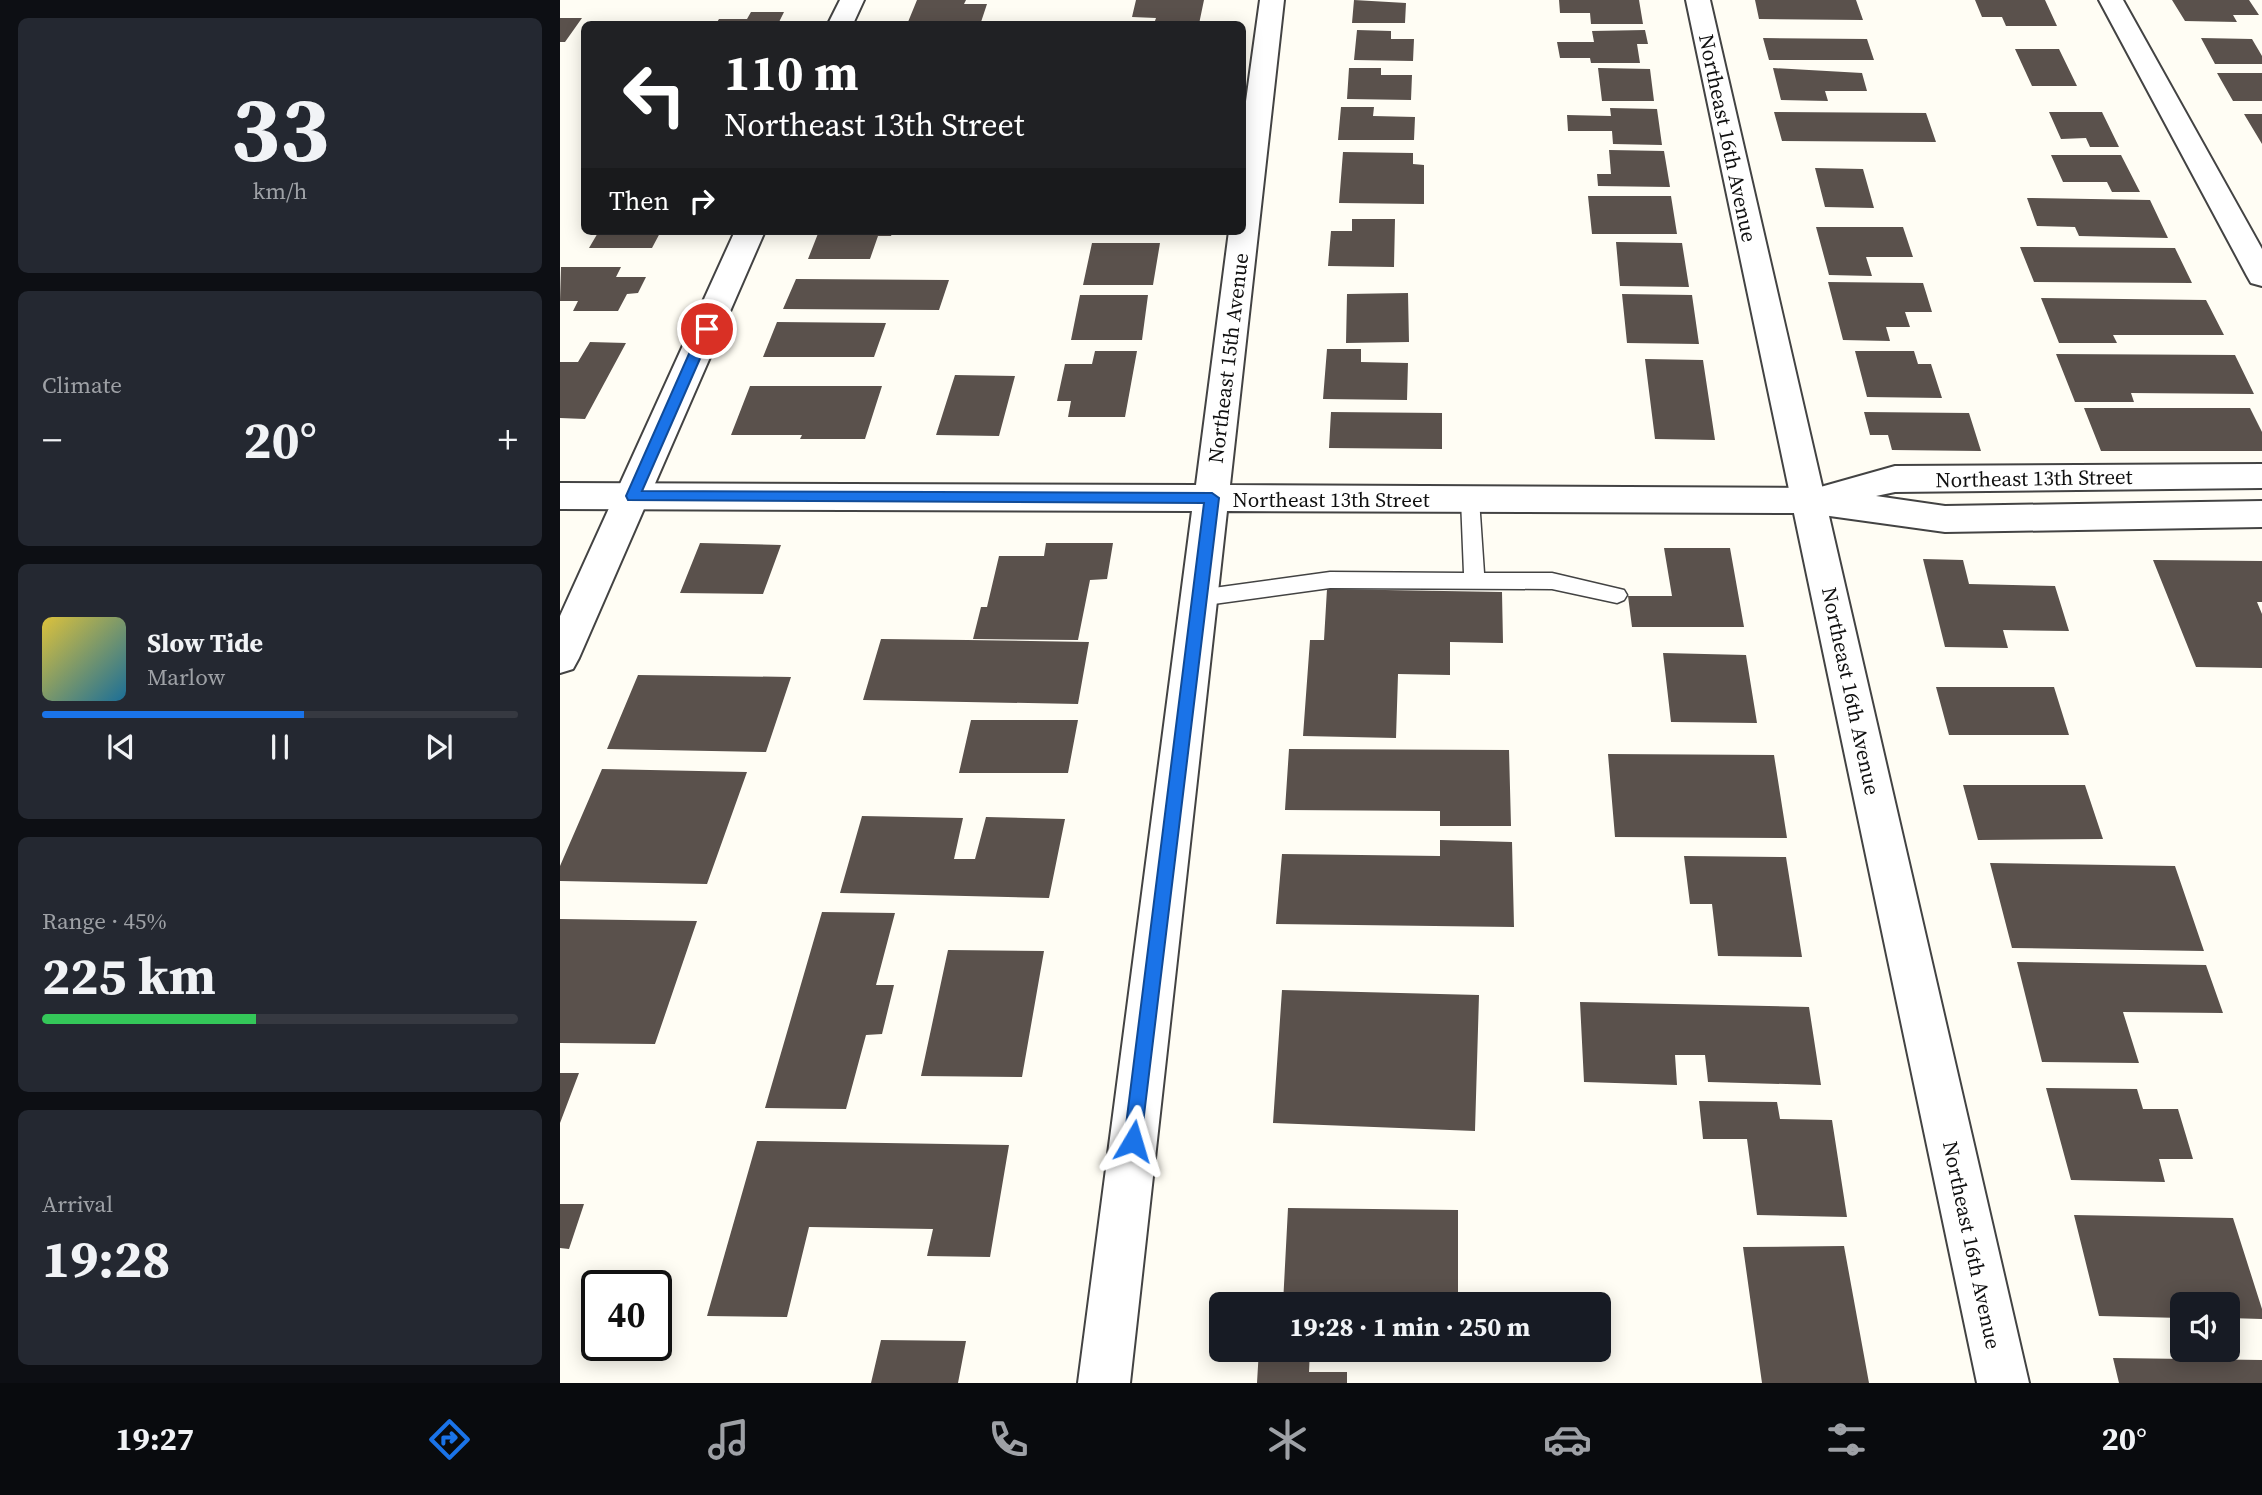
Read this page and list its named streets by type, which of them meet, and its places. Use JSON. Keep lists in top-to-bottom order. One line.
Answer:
{"streets":{"street":["Northeast 16th Avenue","Northeast 15th Avenue","Northeast 13th Street"]},"crossings":[["Northeast 16th Avenue","Northeast 13th Street"],["Northeast 15th Avenue","Northeast 13th Street"]],"page":{"tile":[["33","km/h"],"Climate",["Range · 45%","225 km"],["Arrival","19:28"]],"turn":["110 m","Northeast 13th Street"],"then":"Then","heat":["−","20°","+"],"song":["Slow Tide","Marlow"],"limit":"40","trip":"19:28 · 1 min · 250 m","tabs":["19:27","20°"]}}
